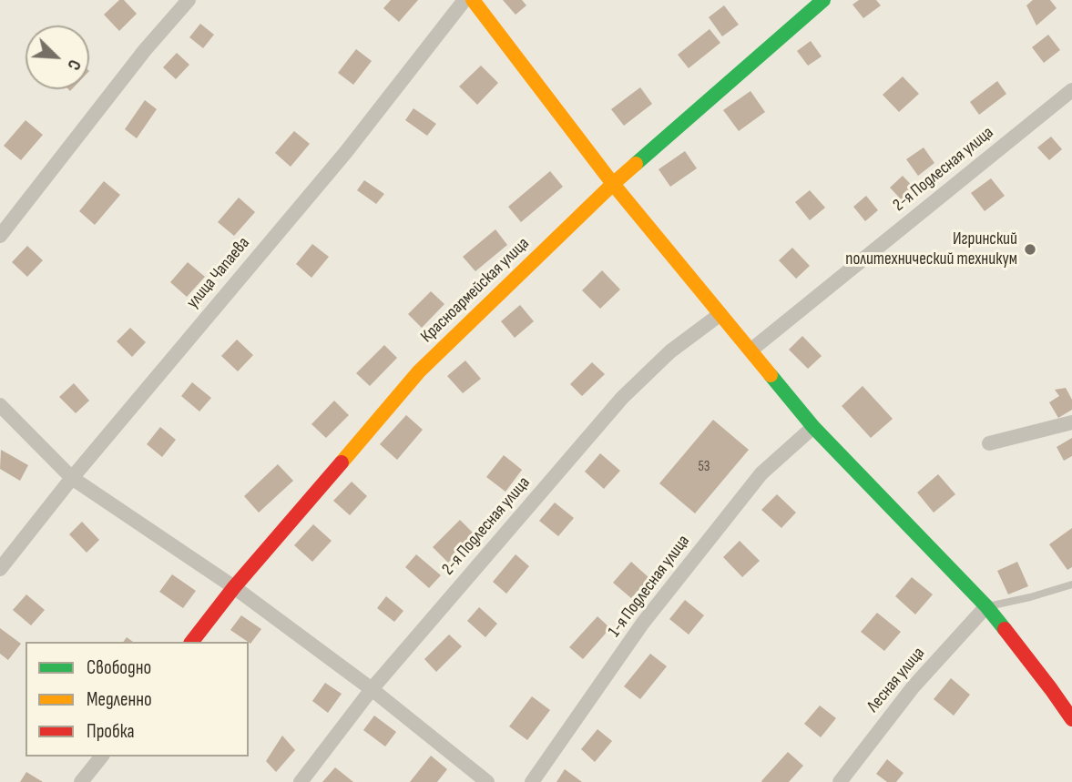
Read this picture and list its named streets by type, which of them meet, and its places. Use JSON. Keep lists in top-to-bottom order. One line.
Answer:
{"streets":{"street":["2-я Подлесная улица","улица Чапаева","Красноармейская улица","1-я Подлесная улица","Лесная улица"]},"places":["Игринский политехнический техникум"],"house_numbers":["53"],"legend":["Свободно","Медленно","Пробка"],"north":"bottom right"}
